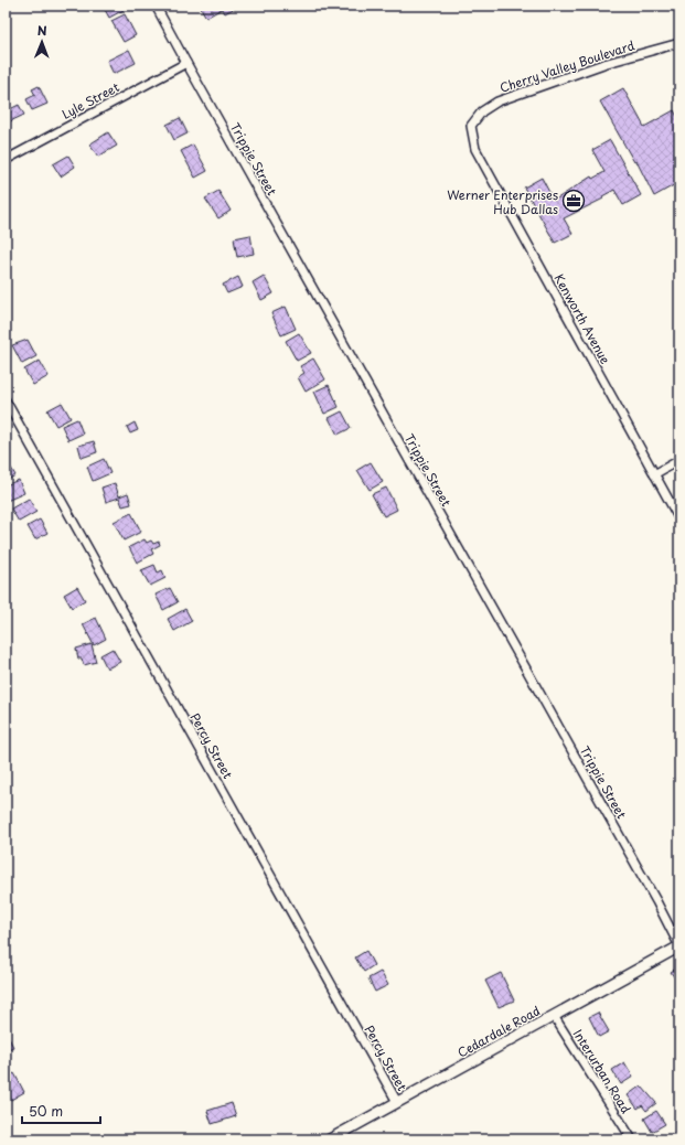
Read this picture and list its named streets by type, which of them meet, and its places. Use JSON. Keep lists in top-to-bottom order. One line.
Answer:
{"streets":{"street":["Cherry Valley Boulevard","Lyle Street","Trippie Street","Kenworth Avenue","Percy Street","Cedardale Road","Interurban Road"]},"crossings":[["Cherry Valley Boulevard","Kenworth Avenue"],["Lyle Street","Trippie Street"],["Trippie Street","Cedardale Road"],["Percy Street","Cedardale Road"],["Cedardale Road","Interurban Road"]],"places":{"office":["Werner Enterprises Hub Dallas"]},"scale_bar":"50 m","north":"top"}
